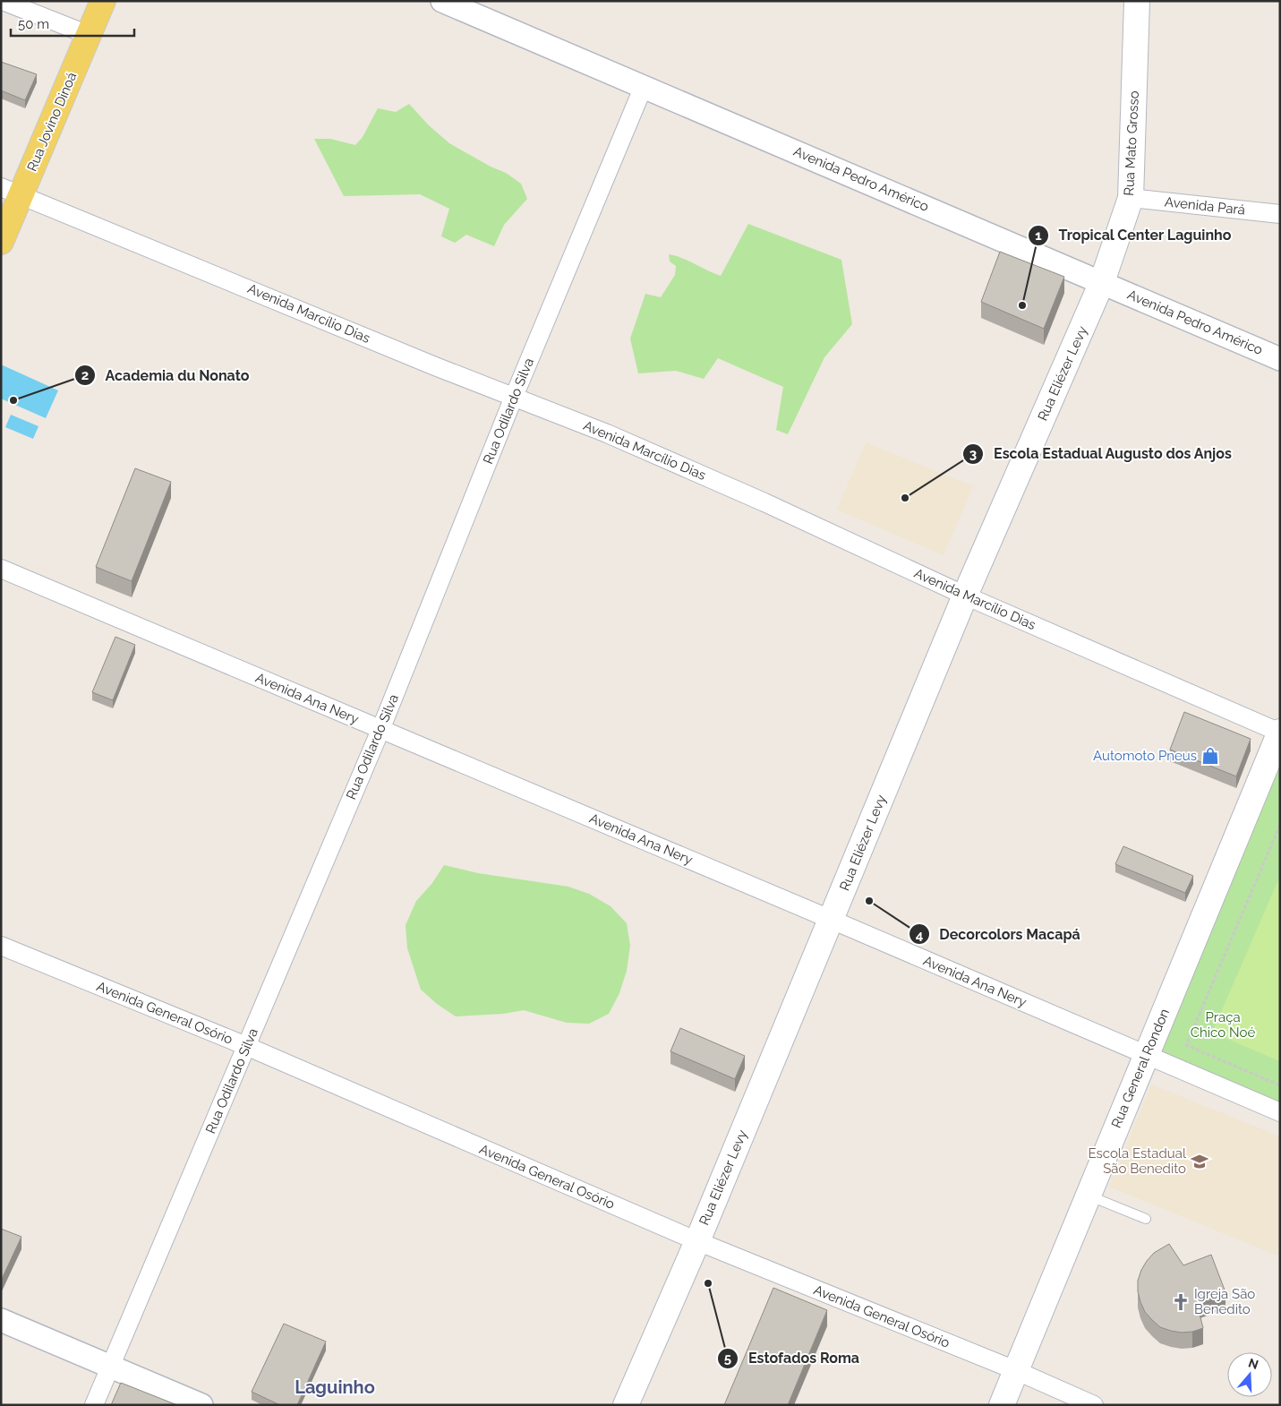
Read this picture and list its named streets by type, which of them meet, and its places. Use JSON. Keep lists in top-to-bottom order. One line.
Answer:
{"streets":{"main road":["Rua Jovino Dinoá","Rua Mato Grosso","Rua Eliézer Levy","Rua General Rondon"],"street":["Avenida Pedro Américo","Avenida Pará","Avenida Marcílio Dias","Rua Odilardo Silva","Avenida Ana Nery","Avenida General Osório"]},"crossings":[["Rua Jovino Dinoá","Avenida Marcílio Dias"],["Rua Mato Grosso","Avenida Pedro Américo"],["Rua Mato Grosso","Avenida Pará"],["Rua Mato Grosso","Rua Eliézer Levy"],["Avenida Pedro Américo","Rua Eliézer Levy"],["Avenida Pedro Américo","Rua Odilardo Silva"],["Avenida Marcílio Dias","Rua Eliézer Levy"],["Avenida Marcílio Dias","Rua Odilardo Silva"],["Avenida Marcílio Dias","Rua General Rondon"],["Rua Eliézer Levy","Avenida Ana Nery"],["Rua Eliézer Levy","Avenida General Osório"],["Rua Odilardo Silva","Avenida Ana Nery"],["Rua Odilardo Silva","Avenida General Osório"],["Avenida Ana Nery","Rua General Rondon"],["Avenida General Osório","Rua General Rondon"]],"districts":["Laguinho"],"parks":["Praça Chico Noé"],"places":{"other":["Tropical Center Laguinho","Academia du Nonato","Escola Estadual Augusto dos Anjos","Decorcolors Macapá","Estofados Roma"],"shop":["Automoto Pneus"],"school or university":["Escola Estadual São Benedito"],"church":["Igreja São Benedito"]},"scale_bar":"50 m","north":"top"}
